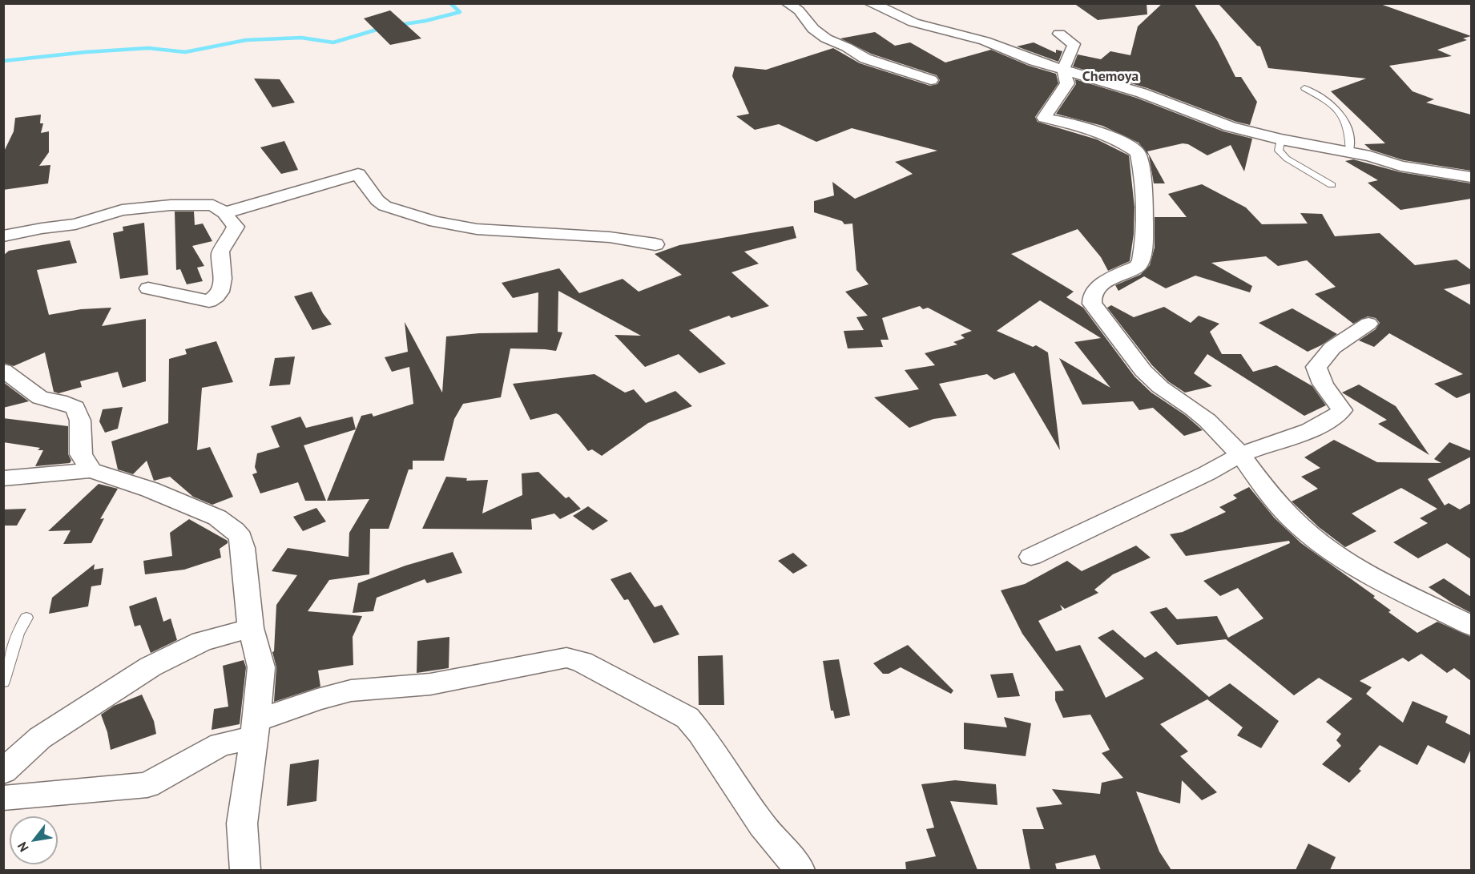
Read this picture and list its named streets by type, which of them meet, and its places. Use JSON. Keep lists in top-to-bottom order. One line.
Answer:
{"districts":["Chemoya"],"north":"bottom left"}
